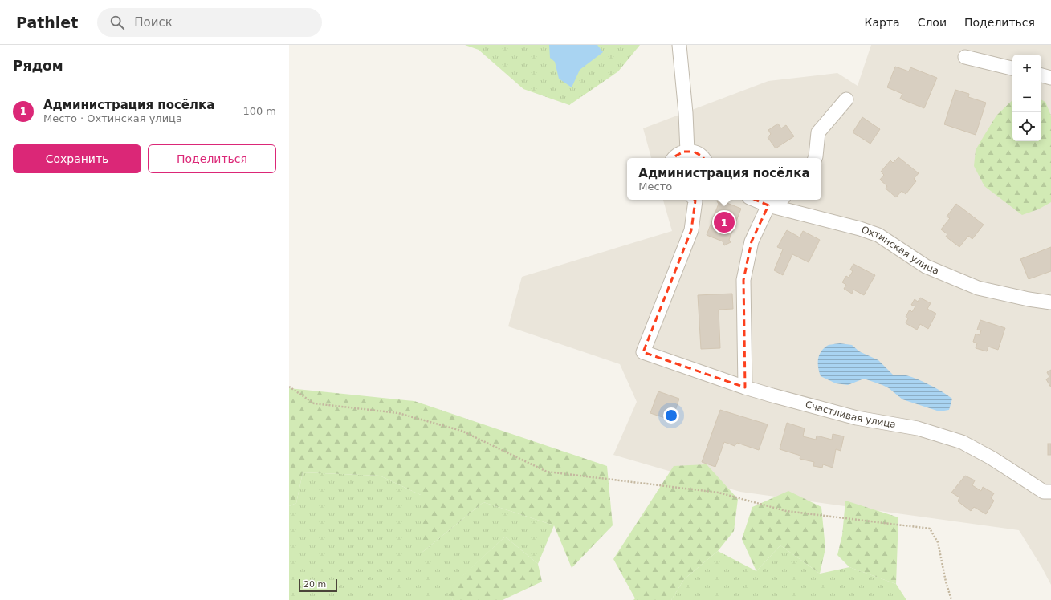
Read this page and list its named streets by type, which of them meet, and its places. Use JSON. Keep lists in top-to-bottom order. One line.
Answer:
{"streets":{"street":["Охтинская улица","Счастливая улица"]},"scale_bar":"20 m","page":{"header":"Pathlet","search":"Поиск","nav":["Карта","Слои","Поделиться"],"heading":"Рядом","map_buttons":["+","−"],"list":[{"mark":"1","name":"Администрация посёлка","note":"Место · Охтинская улица","value":"100 m"}],"buttons":["Сохранить","Поделиться"],"popup":["Администрация посёлка","Место"],"pins":"1","scale":"20 m"}}
